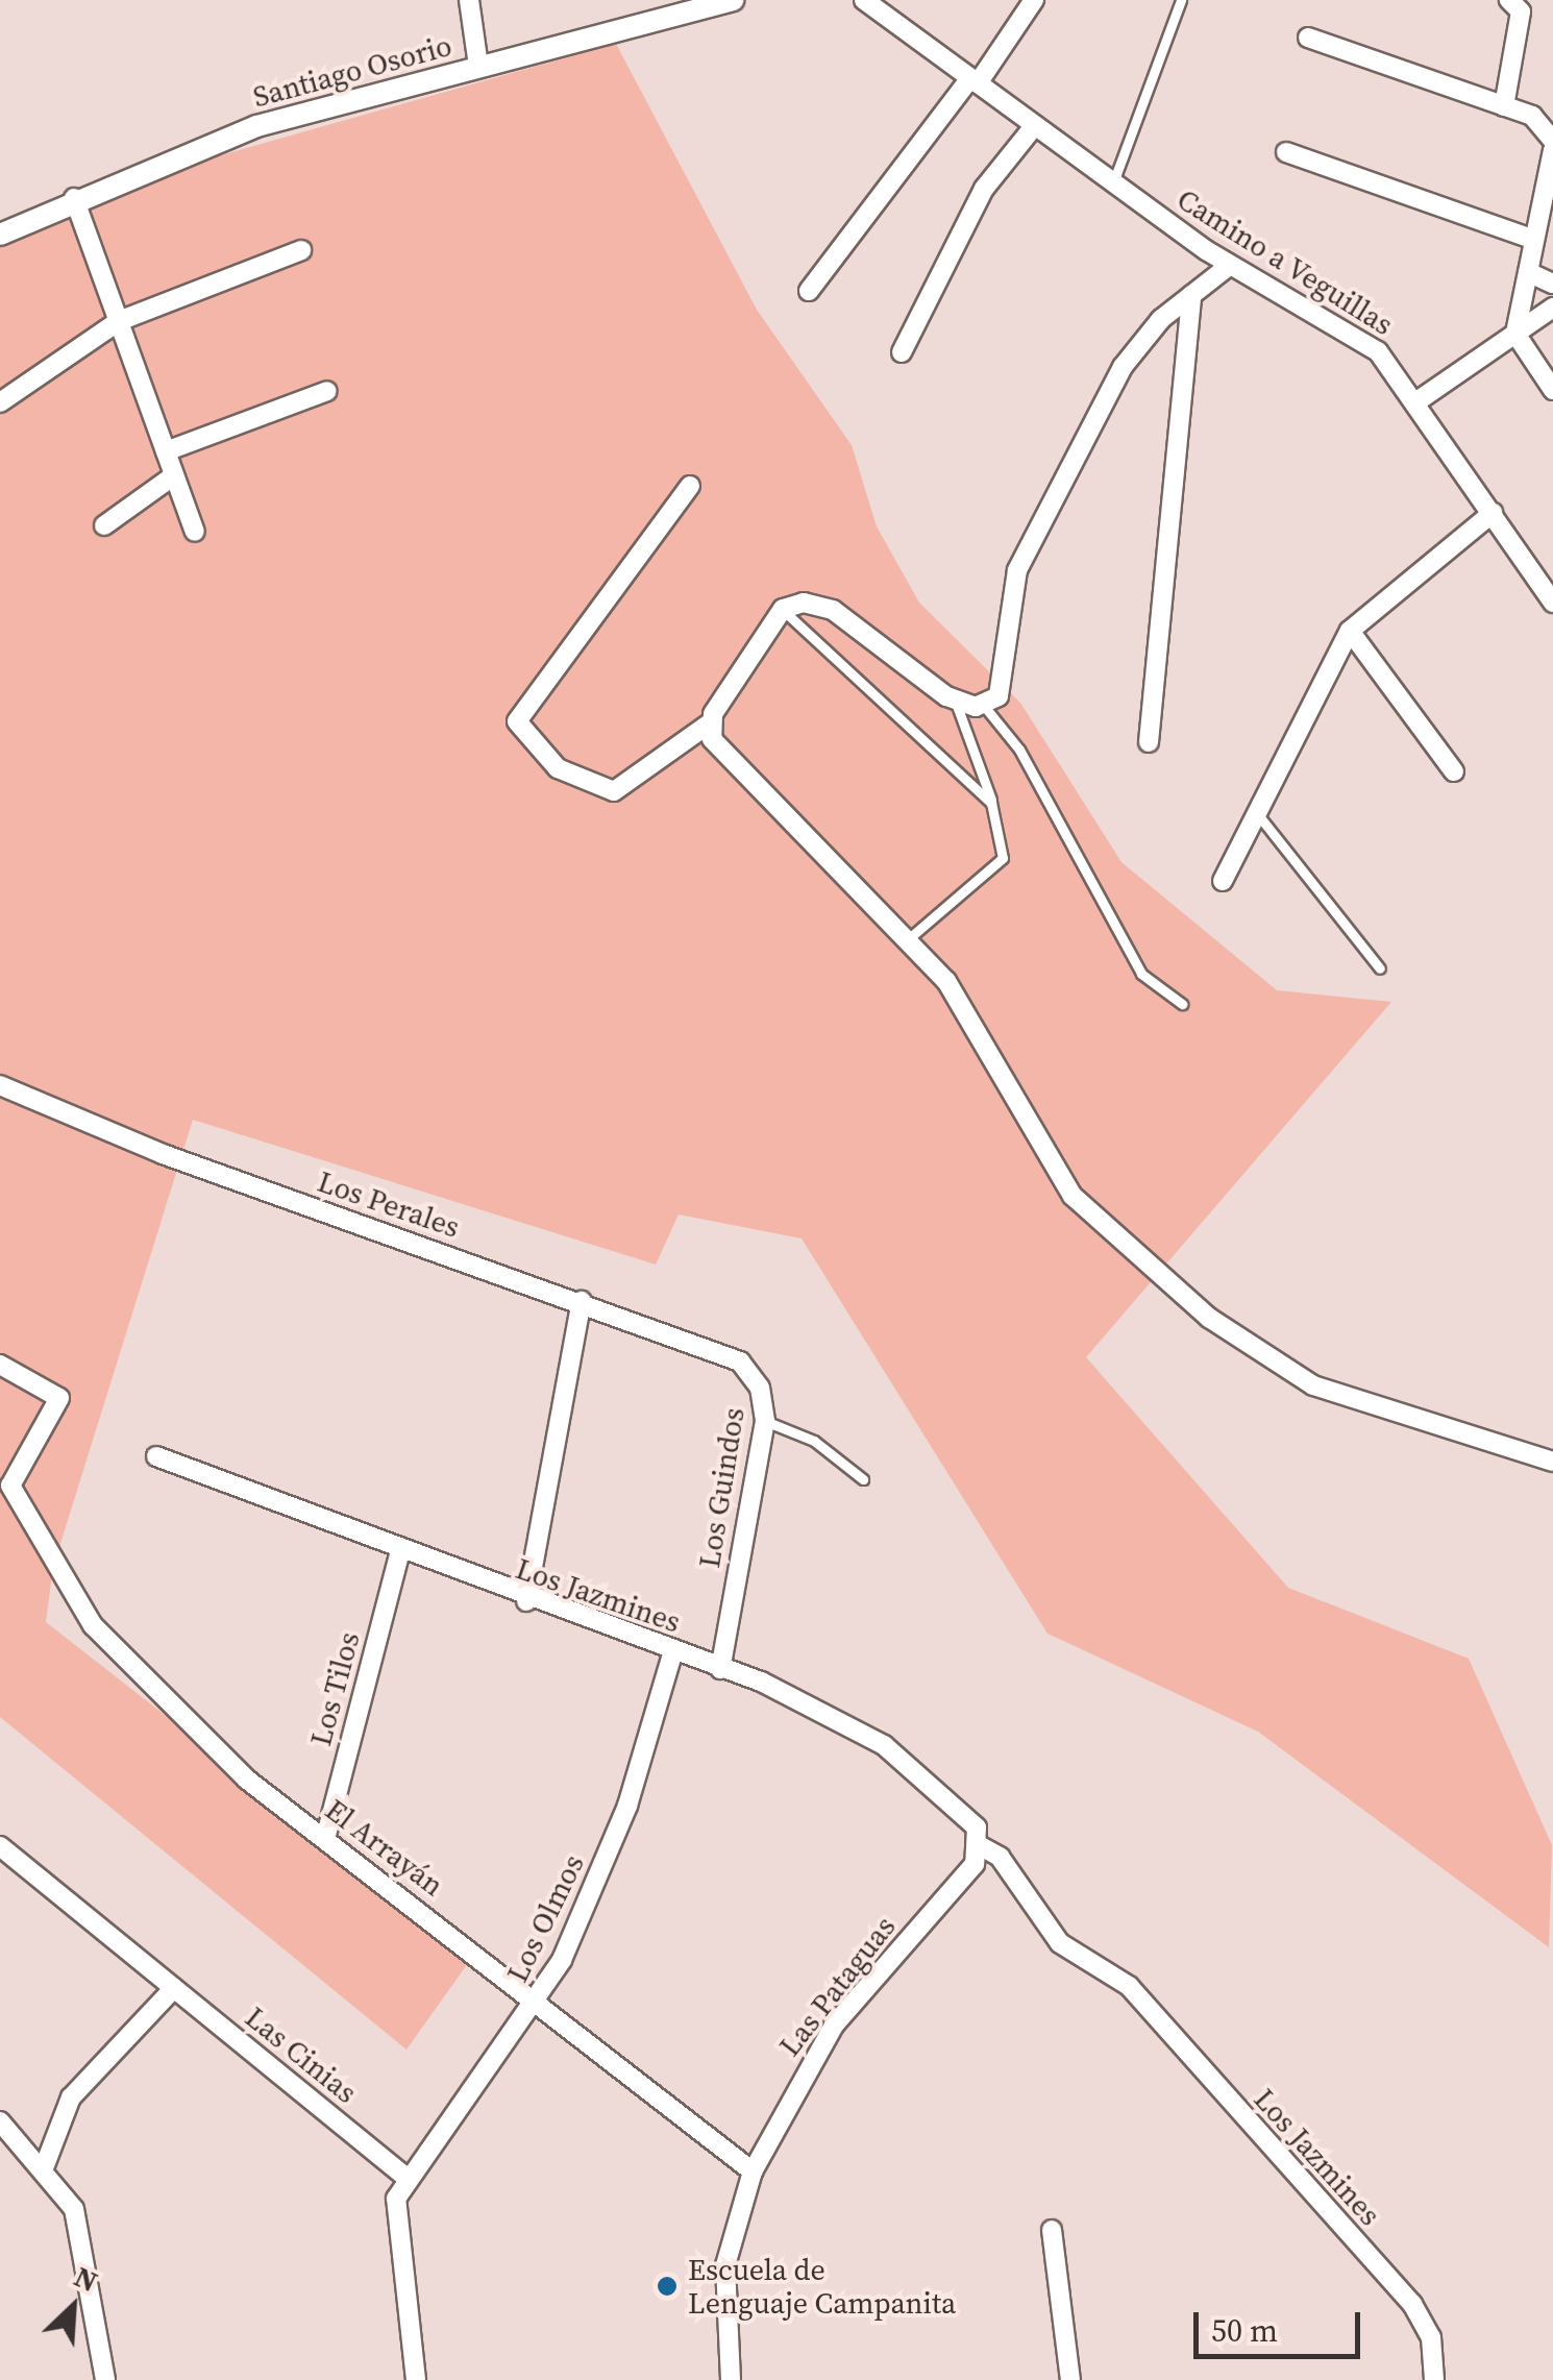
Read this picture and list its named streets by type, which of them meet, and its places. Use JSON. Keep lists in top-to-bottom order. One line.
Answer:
{"streets":{"street":["Santiago Osorio","Camino a Veguillas","Los Perales","Los Guindos","Los Jazmines","Los Tilos","El Arrayán","Los Olmos","Las Pataguas","Las Cinias"]},"crossings":[["Los Perales","Los Guindos"],["Los Guindos","Los Jazmines"],["Los Jazmines","Los Tilos"],["Los Jazmines","Los Olmos"],["Los Jazmines","Las Pataguas"],["Los Tilos","El Arrayán"],["El Arrayán","Los Olmos"],["El Arrayán","Las Pataguas"],["Los Olmos","Las Cinias"]],"places":["Escuela de Lenguaje Campanita"],"scale_bar":"50 m","north":"top right"}
